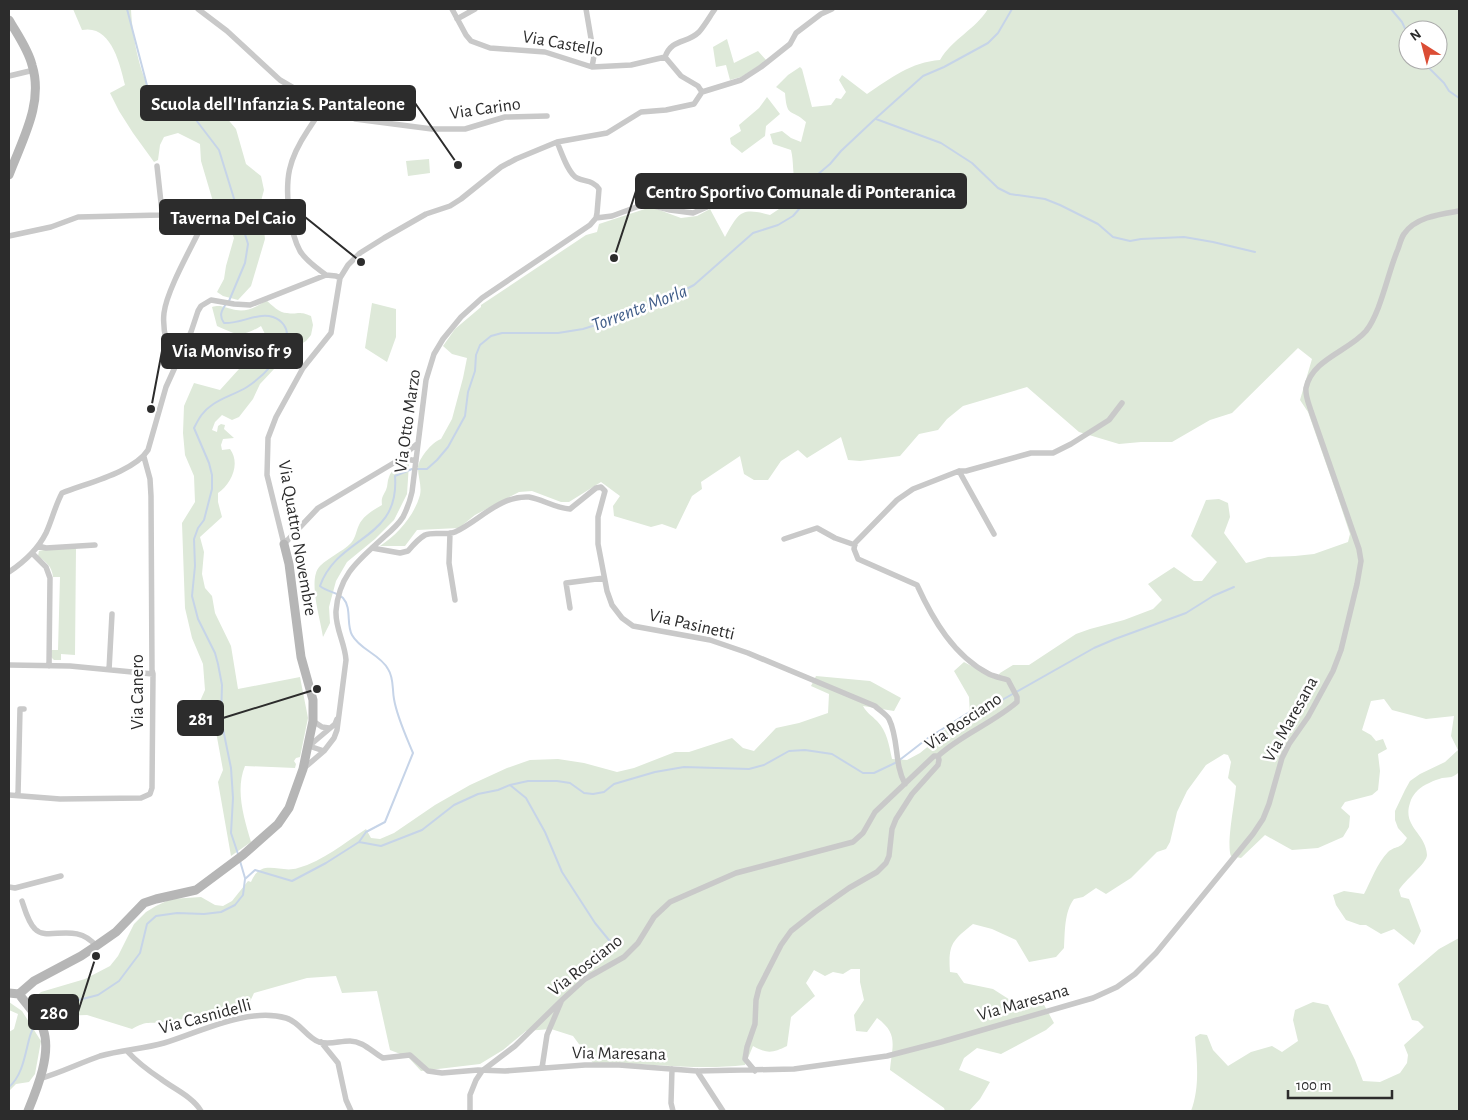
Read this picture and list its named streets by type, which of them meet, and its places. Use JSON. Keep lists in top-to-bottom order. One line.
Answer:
{"streets":{"street":["Via Castello","Via Carino","Via Otto Marzo","Via Quattro Novembre","Via Pasinetti","Via Canero","Via Maresana","Via Rosciano","Via Casnidelli"]},"crossings":[["Via Otto Marzo","Via Quattro Novembre"],["Via Otto Marzo","Via Pasinetti"],["Via Pasinetti","Via Rosciano"],["Via Maresana","Via Rosciano"]],"water":["Torrente Morla"],"places":["Scuola dell'Infanzia S. Pantaleone","Centro Sportivo Comunale di Ponteranica","Taverna Del Caio","Via Monviso fr 9","281","280"],"scale_bar":"100 m","north":"top left"}
